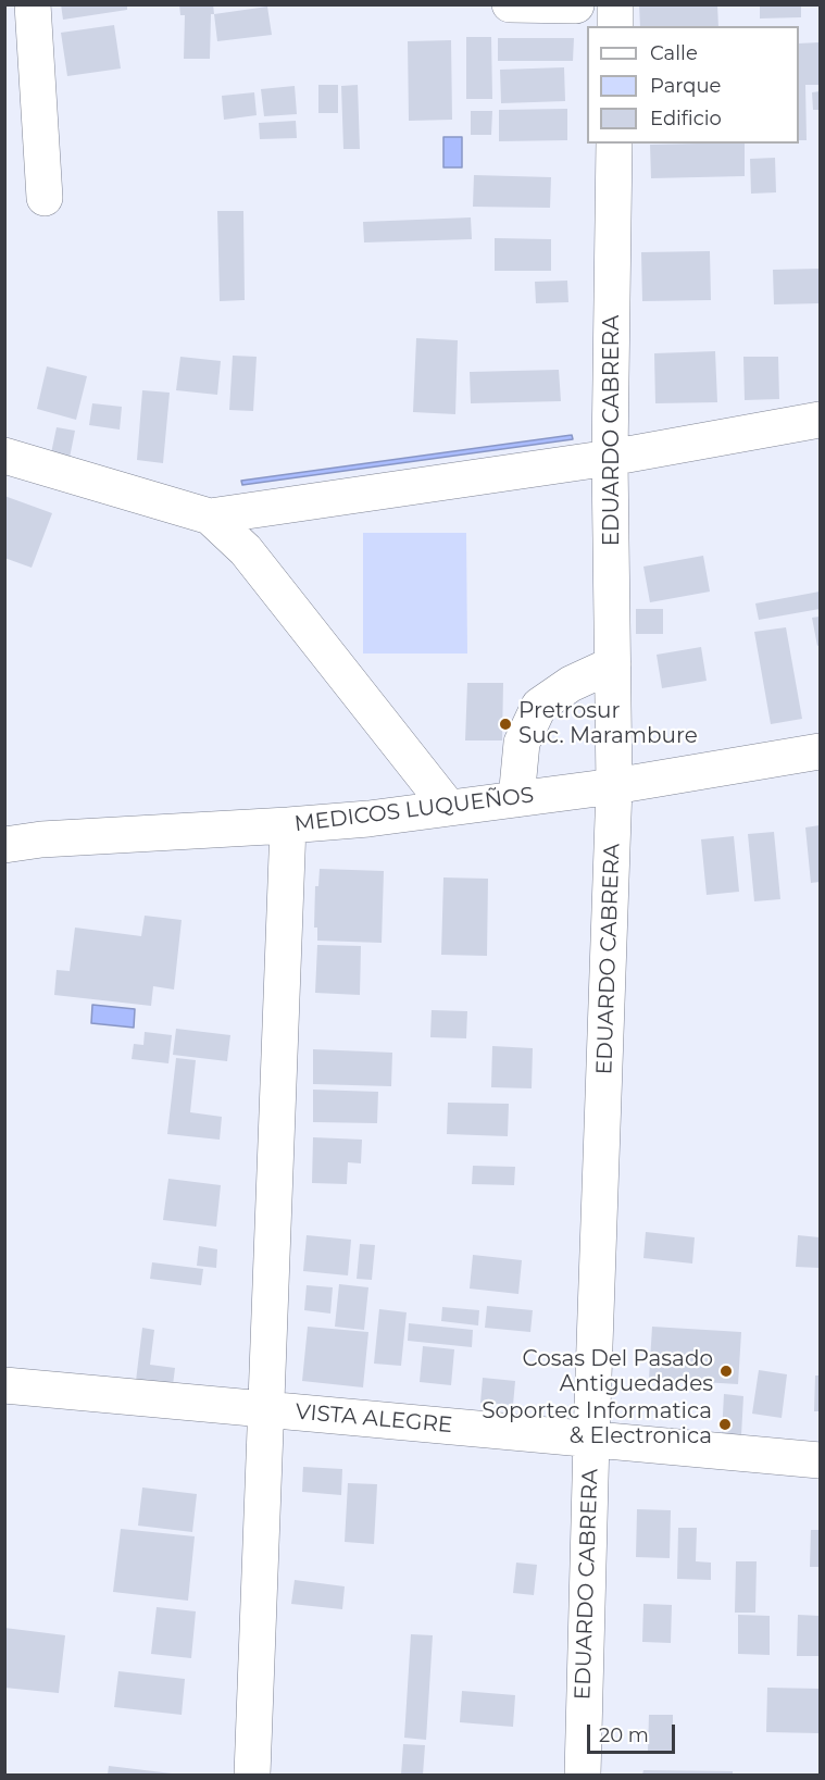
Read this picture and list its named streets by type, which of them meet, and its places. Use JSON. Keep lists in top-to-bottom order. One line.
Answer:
{"streets":{"street":["EDUARDO CABRERA","MEDICOS LUQUEÑOS","VISTA ALEGRE"]},"crossings":[["EDUARDO CABRERA","MEDICOS LUQUEÑOS"],["EDUARDO CABRERA","VISTA ALEGRE"]],"places":["Pretrosur Suc. Marambure","Cosas Del Pasado Antiguedades","Soportec Informatica & Electronica"],"legend":["Calle","Parque","Edificio"],"scale_bar":"20 m"}
